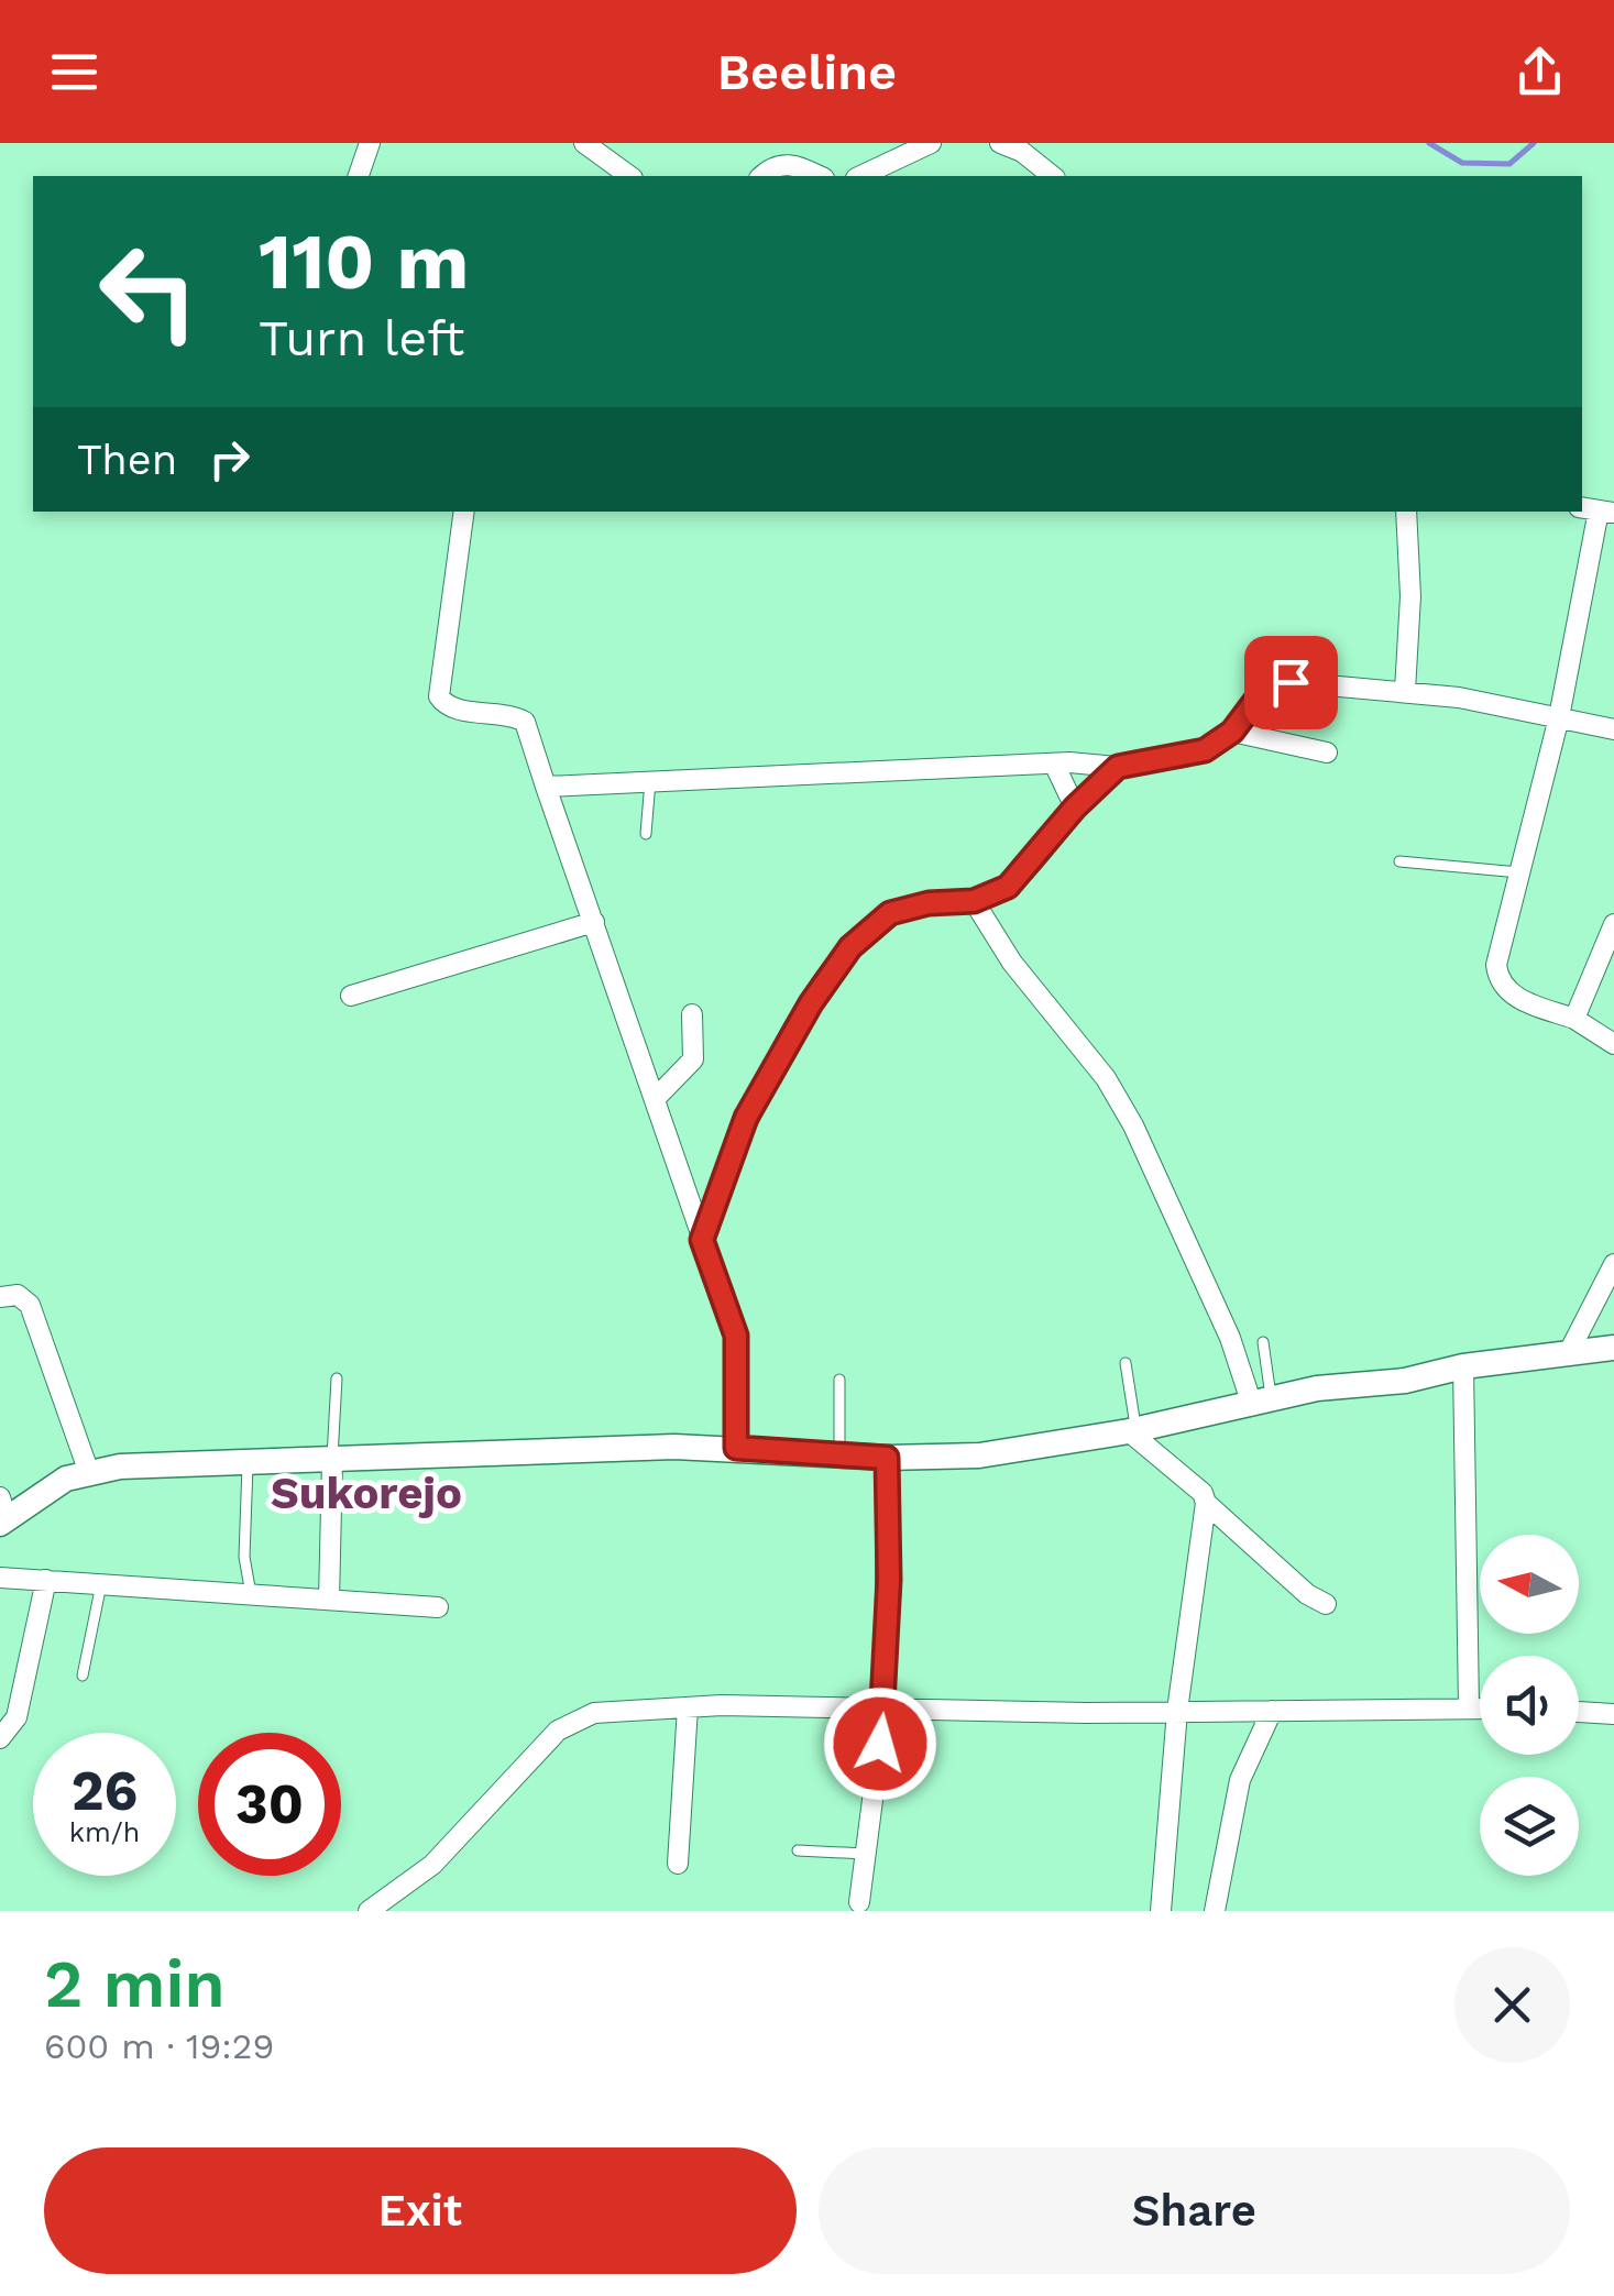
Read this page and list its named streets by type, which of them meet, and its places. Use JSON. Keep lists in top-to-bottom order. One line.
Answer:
{"districts":["Sukorejo"],"north":"left","page":{"header":"Beeline","turn":["110 m","Turn left"],"then":"Then","speed":"26 km/h","limit":"30","heading":["2 min","600 m · 19:29"],"buttons":["Exit","Share"]}}
